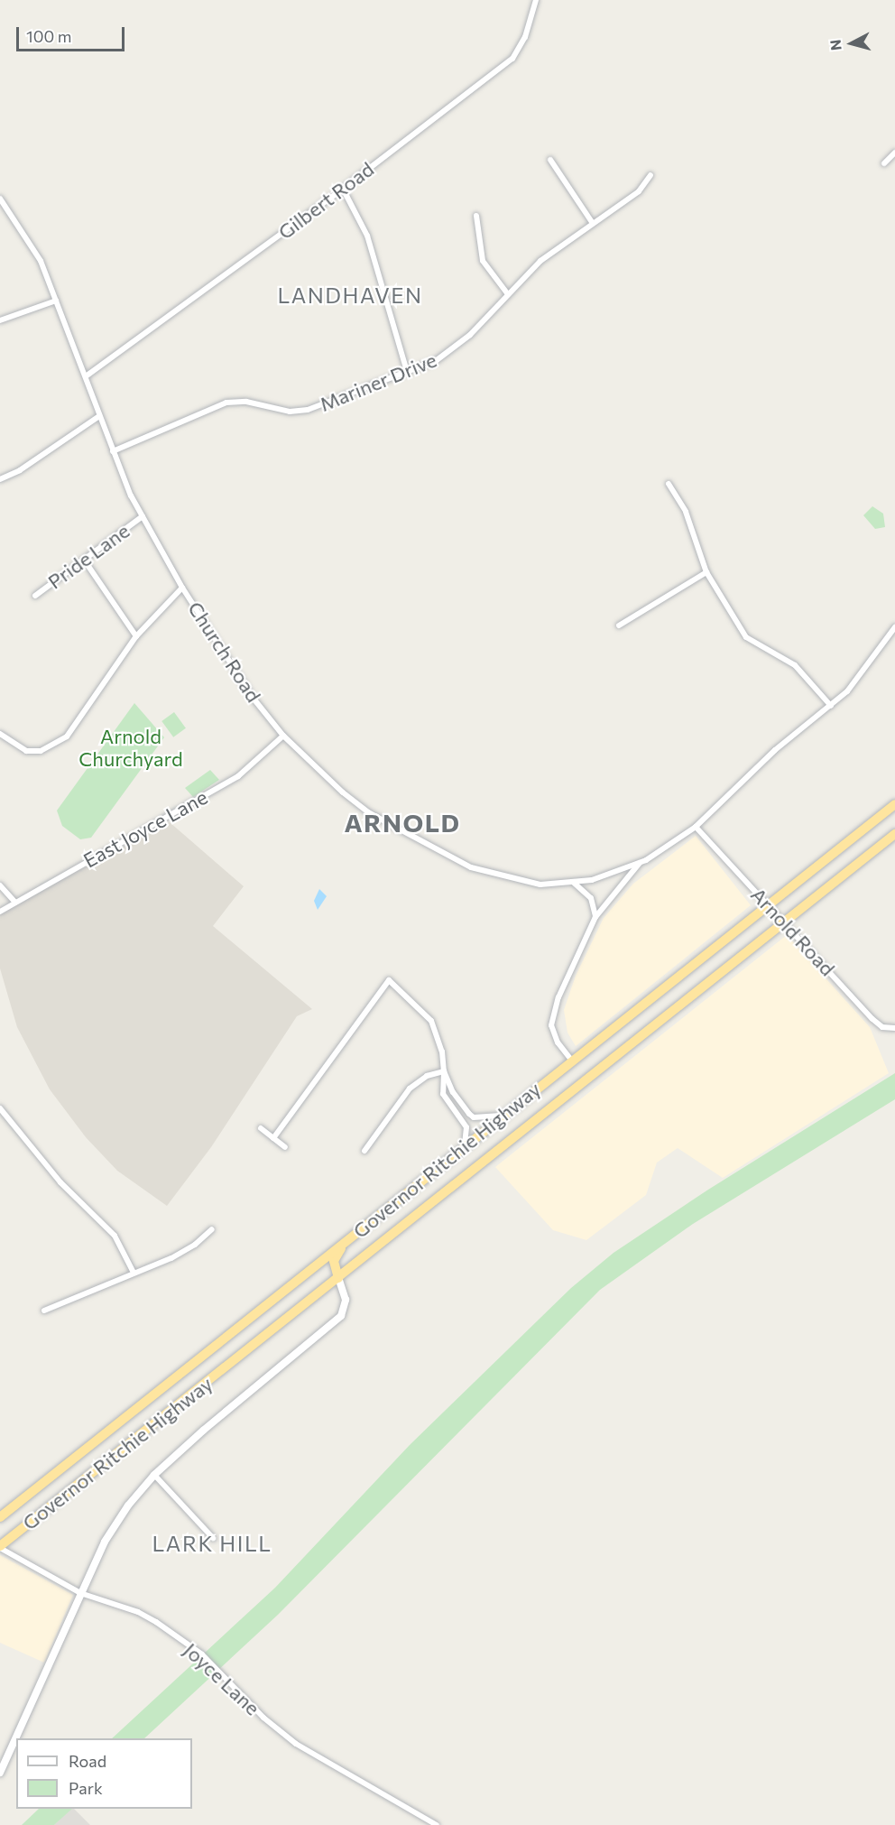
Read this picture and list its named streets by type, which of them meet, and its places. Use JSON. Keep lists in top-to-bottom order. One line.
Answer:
{"streets":{"highway":["Governor Ritchie Highway"],"street":["Gilbert Road","Mariner Drive","Pride Lane","Church Road","East Joyce Lane","Arnold Road","Joyce Lane"]},"crossings":[["Gilbert Road","Church Road"],["Mariner Drive","Church Road"],["Pride Lane","Church Road"],["Church Road","East Joyce Lane"],["Arnold Road","Governor Ritchie Highway"],["Governor Ritchie Highway","Joyce Lane"]],"districts":["LANDHAVEN","ARNOLD","LARK HILL"],"parks":["Arnold Churchyard"],"legend":["Road","Park"],"scale_bar":"100 m","north":"left"}
